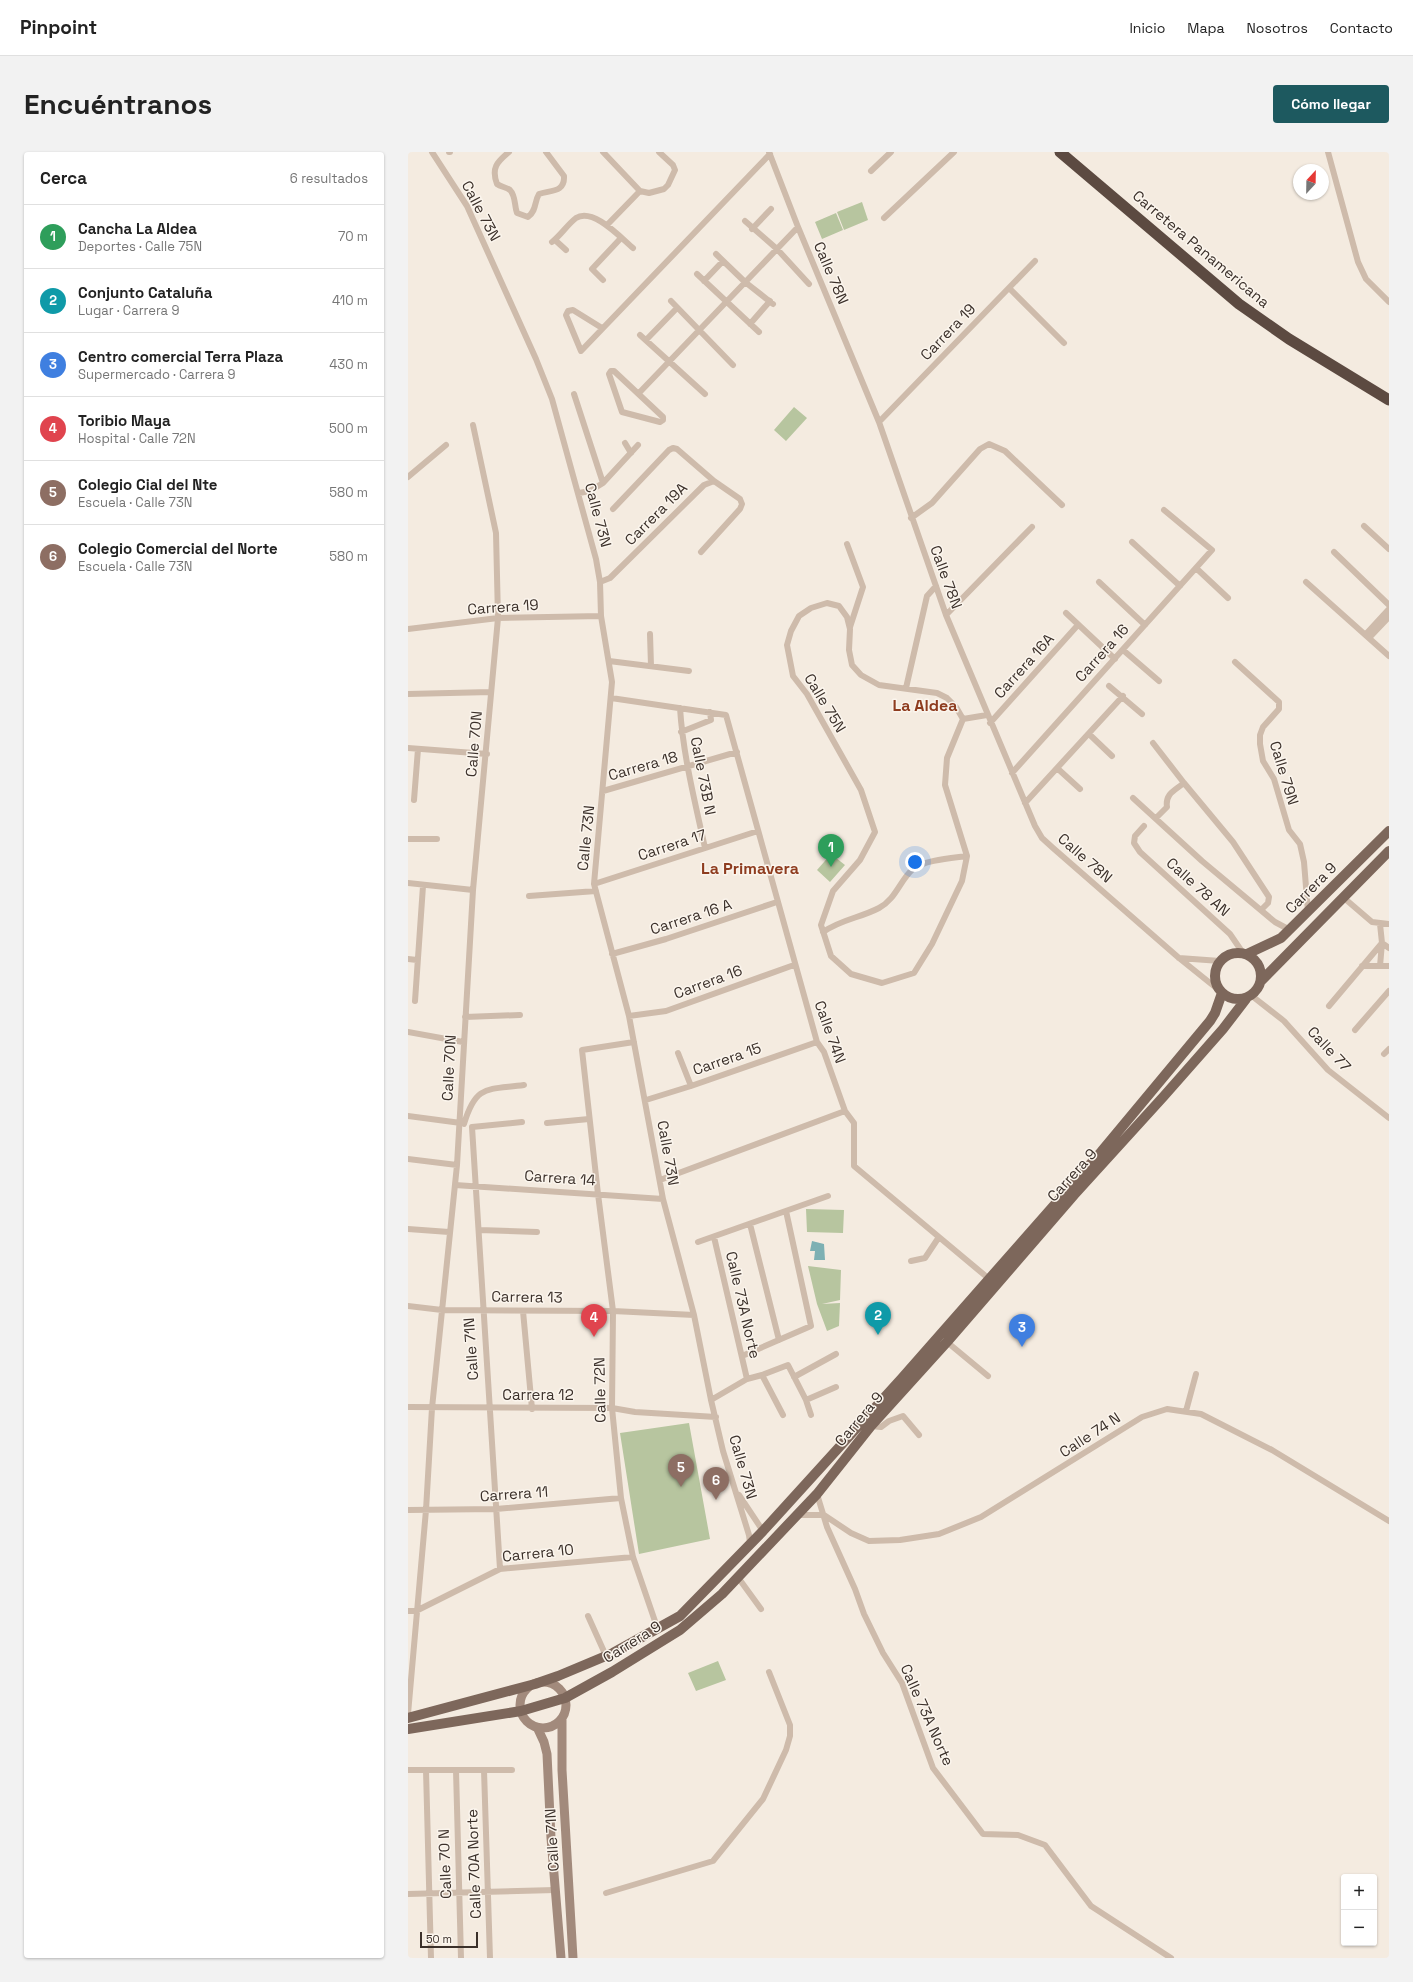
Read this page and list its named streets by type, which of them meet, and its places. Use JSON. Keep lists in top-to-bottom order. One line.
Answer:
{"streets":{"highway":["Carretera Panamericana"],"main road":["Carrera 9"],"street":["Calle 73N","Calle 78N","Carrera 19","Carrera 19A","Carrera 16","Carrera 16A","Calle 75N","Calle 70N","Carrera 18","Calle 79N","Calle 73B N","Carrera 17","Calle 78 AN","Carrera 16 A","Calle 74N","Calle 77","Carrera 15","Carrera 14","Carrera 13","Calle 73A Norte","Calle 71N","Calle 72N","Carrera 12","Calle 74 N","Carrera 11","Carrera 10","Calle 70 N","Calle 70A Norte"]},"crossings":[["Calle 73N","Carrera 19"],["Calle 73N","Carrera 19A"],["Calle 73N","Carrera 16"],["Calle 73N","Carrera 18"],["Calle 73N","Carrera 17"],["Calle 73N","Carrera 9"],["Calle 73N","Carrera 16 A"],["Calle 73N","Carrera 15"],["Calle 73N","Carrera 14"],["Calle 73N","Carrera 13"],["Calle 73N","Calle 72N"],["Calle 73N","Carrera 12"],["Calle 78N","Carrera 19"],["Calle 78N","Carrera 16"],["Calle 78N","Carrera 16A"],["Calle 78N","Calle 78 AN"],["Calle 78N","Carrera 9"],["Calle 78N","Calle 77"],["Carrera 19","Calle 70N"],["Carrera 16","Calle 74N"],["Calle 70N","Carrera 14"],["Calle 70N","Carrera 13"],["Calle 70N","Carrera 12"],["Calle 70N","Carrera 11"],["Calle 70N","Carrera 10"],["Carrera 18","Calle 73B N"],["Carrera 18","Calle 74N"],["Calle 79N","Carrera 9"],["Calle 73B N","Carrera 17"],["Carrera 17","Calle 74N"],["Calle 78 AN","Carrera 9"],["Calle 78 AN","Calle 77"],["Carrera 9","Calle 74N"],["Carrera 9","Calle 77"],["Carrera 9","Calle 73A Norte"],["Carrera 9","Calle 71N"],["Carrera 9","Calle 72N"],["Carrera 16 A","Calle 74N"],["Calle 74N","Carrera 15"],["Carrera 14","Calle 71N"],["Carrera 14","Calle 72N"],["Carrera 13","Calle 71N"],["Carrera 13","Calle 72N"],["Calle 73A Norte","Calle 74 N"],["Calle 71N","Carrera 12"],["Calle 71N","Carrera 11"],["Calle 71N","Carrera 10"],["Calle 72N","Carrera 12"],["Calle 72N","Carrera 11"],["Calle 72N","Carrera 10"]],"districts":["La Aldea","La Primavera"],"scale_bar":"50 m","north":"top","page":{"header":"Pinpoint","nav":["Inicio","Mapa","Nosotros","Contacto"],"buttons":"Cómo llegar","title":"Encuéntranos","heading":["Cerca","6 resultados"],"list":[{"mark":"1","name":"Cancha La Aldea","note":"Deportes · Calle 75N","value":"70 m"},{"mark":"2","name":"Conjunto Cataluña","note":"Lugar · Carrera 9","value":"410 m"},{"mark":"3","name":"Centro comercial Terra Plaza","note":"Supermercado · Carrera 9","value":"430 m"},{"mark":"4","name":"Toribio Maya","note":"Hospital · Calle 72N","value":"500 m"},{"mark":"5","name":"Colegio Cial del Nte","note":"Escuela · Calle 73N","value":"580 m"},{"mark":"6","name":"Colegio Comercial del Norte","note":"Escuela · Calle 73N","value":"580 m"}],"pins":["1","2","4","3","5","6"],"map_buttons":["+","−"],"scale":"50 m"}}
